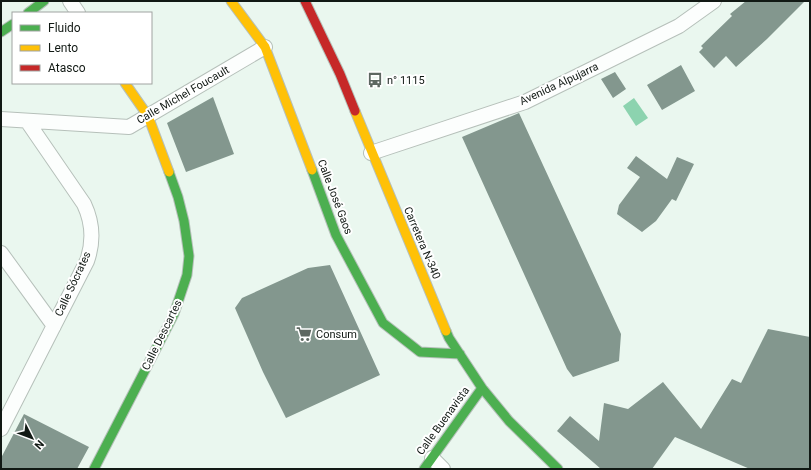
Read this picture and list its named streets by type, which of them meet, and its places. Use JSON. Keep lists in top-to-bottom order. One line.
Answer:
{"streets":{"main road":["Calle José Gaos","Carretera N-340","Calle Descartes","Calle Buenavista"],"street":["Avenida Alpujarra","Calle Michel Foucault","Calle Sócrates"]},"crossings":[["Avenida Alpujarra","Carretera N-340"],["Calle Michel Foucault","Calle José Gaos"],["Calle Michel Foucault","Calle Sócrates"],["Calle Michel Foucault","Calle Descartes"],["Calle José Gaos","Carretera N-340"],["Carretera N-340","Calle Buenavista"]],"places":{"bus stop":["n° 1115"],"supermarket":["Consum"]},"legend":["Fluido","Lento","Atasco"],"north":"bottom right"}
